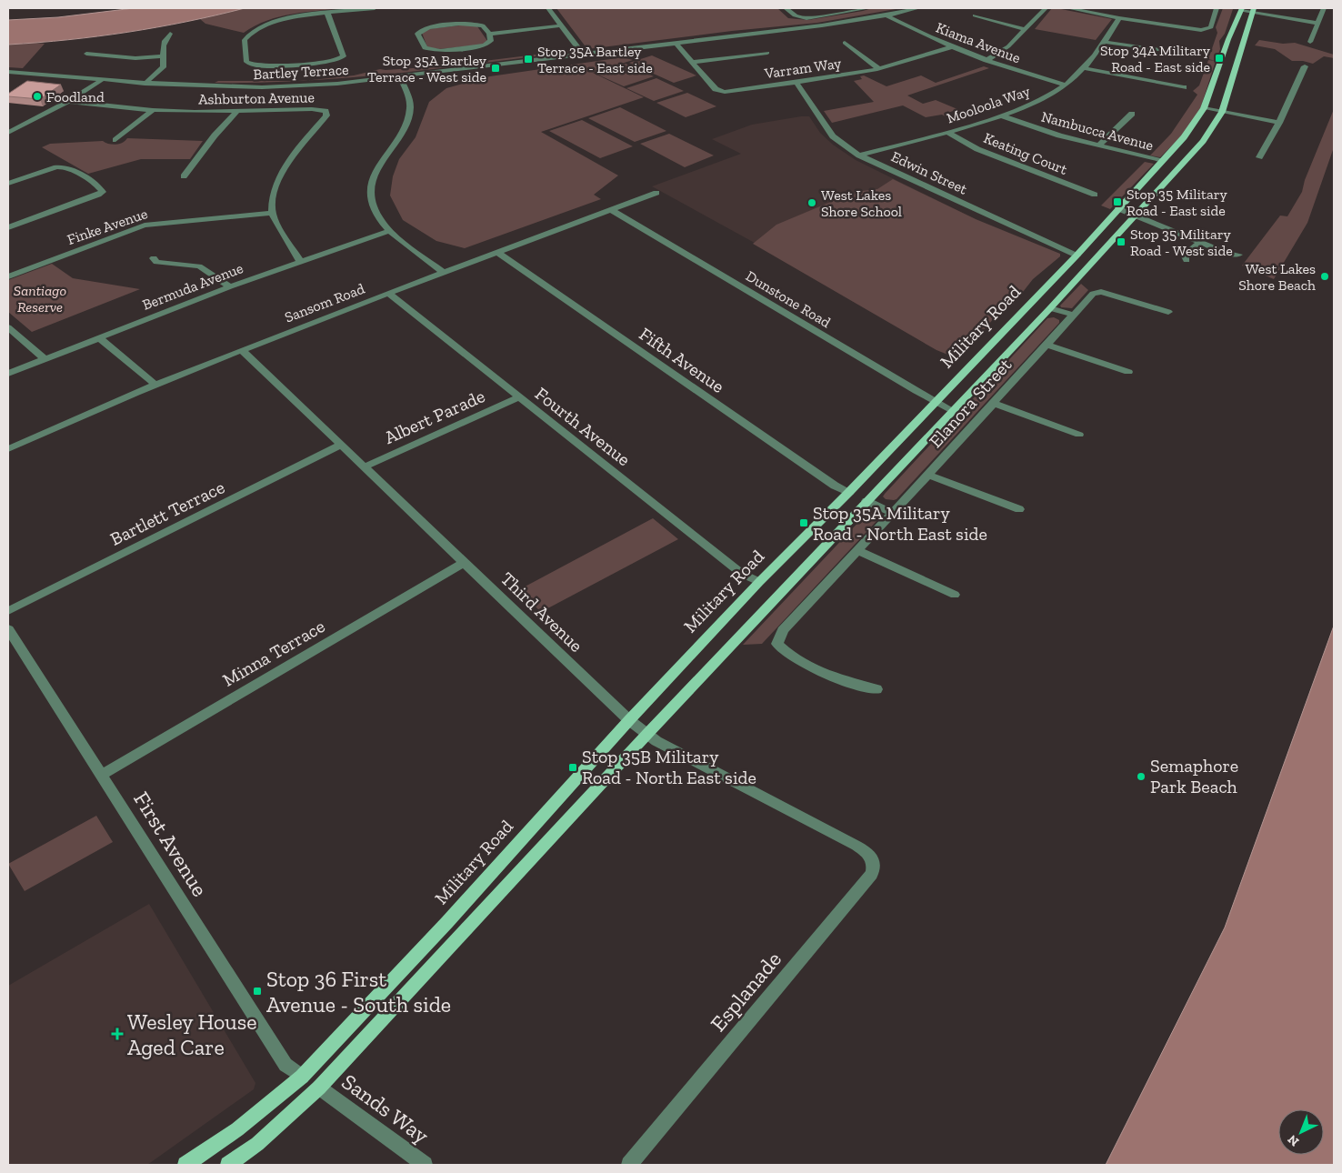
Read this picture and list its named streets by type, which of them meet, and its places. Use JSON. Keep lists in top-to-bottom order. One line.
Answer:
{"streets":{"main road":["Military Road"],"street":["Kiama Avenue","Varram Way","Bartley Terrace","Ashburton Avenue","Mooloola Way","Nambucca Avenue","Keating Court","Edwin Street","Finke Avenue","Bermuda Avenue","Dunstone Road","Sansom Road","Fifth Avenue","Elanora Street","Albert Parade","Fourth Avenue","Bartlett Terrace","Third Avenue","Minna Terrace","First Avenue","Esplanade","Sands Way"]},"crossings":[["Kiama Avenue","Varram Way"],["Kiama Avenue","Bartley Terrace"],["Kiama Avenue","Mooloola Way"],["Varram Way","Bartley Terrace"],["Varram Way","Edwin Street"],["Ashburton Avenue","Finke Avenue"],["Mooloola Way","Nambucca Avenue"],["Mooloola Way","Keating Court"],["Mooloola Way","Edwin Street"],["Nambucca Avenue","Military Road"],["Edwin Street","Military Road"],["Dunstone Road","Sansom Road"],["Dunstone Road","Military Road"],["Sansom Road","Fifth Avenue"],["Sansom Road","Fourth Avenue"],["Sansom Road","Third Avenue"],["Military Road","Fifth Avenue"],["Military Road","Fourth Avenue"],["Military Road","Third Avenue"],["Military Road","First Avenue"],["Military Road","Sands Way"],["Albert Parade","Fourth Avenue"],["Albert Parade","Third Avenue"],["Bartlett Terrace","Third Avenue"],["Third Avenue","Minna Terrace"],["Third Avenue","Esplanade"],["Minna Terrace","First Avenue"]],"parks":["Santiago Reserve"],"places":{"transit":["Stop 34A Military Road - East side","Stop 35A Bartley Terrace - East side","Stop 35A Bartley Terrace - West side","Stop 35 Military Road - East side","Stop 35 Military Road - West side","Stop 35A Military Road - North East side","Stop 35B Military Road - North East side","Stop 36 First Avenue - South side"],"other":["Foodland","West Lakes Shore School","West Lakes Shore Beach","Semaphore Park Beach"],"health":["Wesley House Aged Care"]},"north":"bottom left"}
